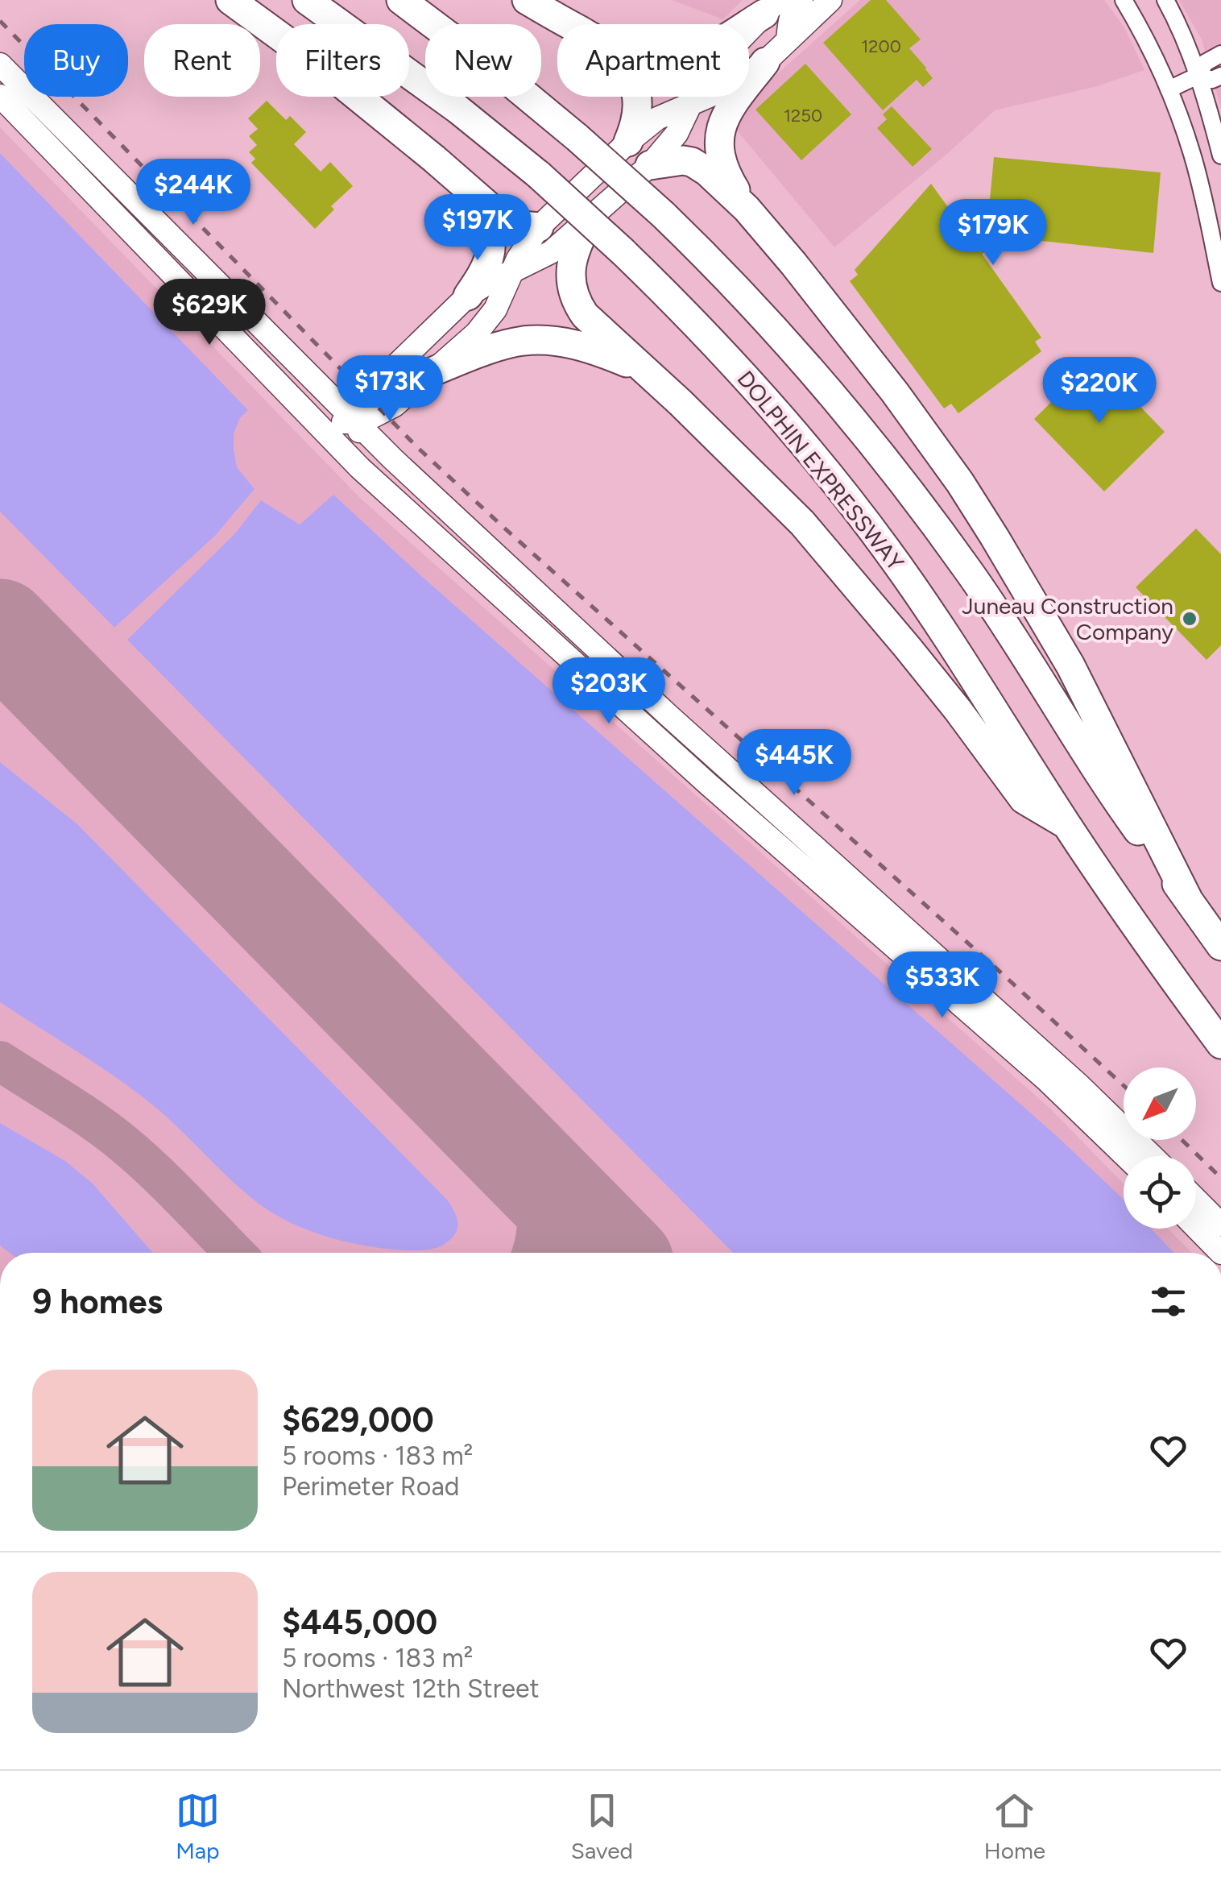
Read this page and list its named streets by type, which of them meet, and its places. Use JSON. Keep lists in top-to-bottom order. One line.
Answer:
{"streets":{"highway":["DOLPHIN EXPRESSWAY"]},"places":["Juneau Construction Company"],"house_numbers":["1200","1250"],"north":"bottom left","page":{"chip":["Buy","Rent","Filters","New","Apartment"],"price":["$244K","$197K","$179K","$629K","$173K","$220K","$203K","$445K","$533K"],"heading":"9 homes","list":[{"name":"$629,000","note":"5 rooms · 183 m² · Perimeter Road"},{"name":"$445,000","note":"5 rooms · 183 m² · Northwest 12th Street"}],"tabs":["Map","Saved","Home"]}}
